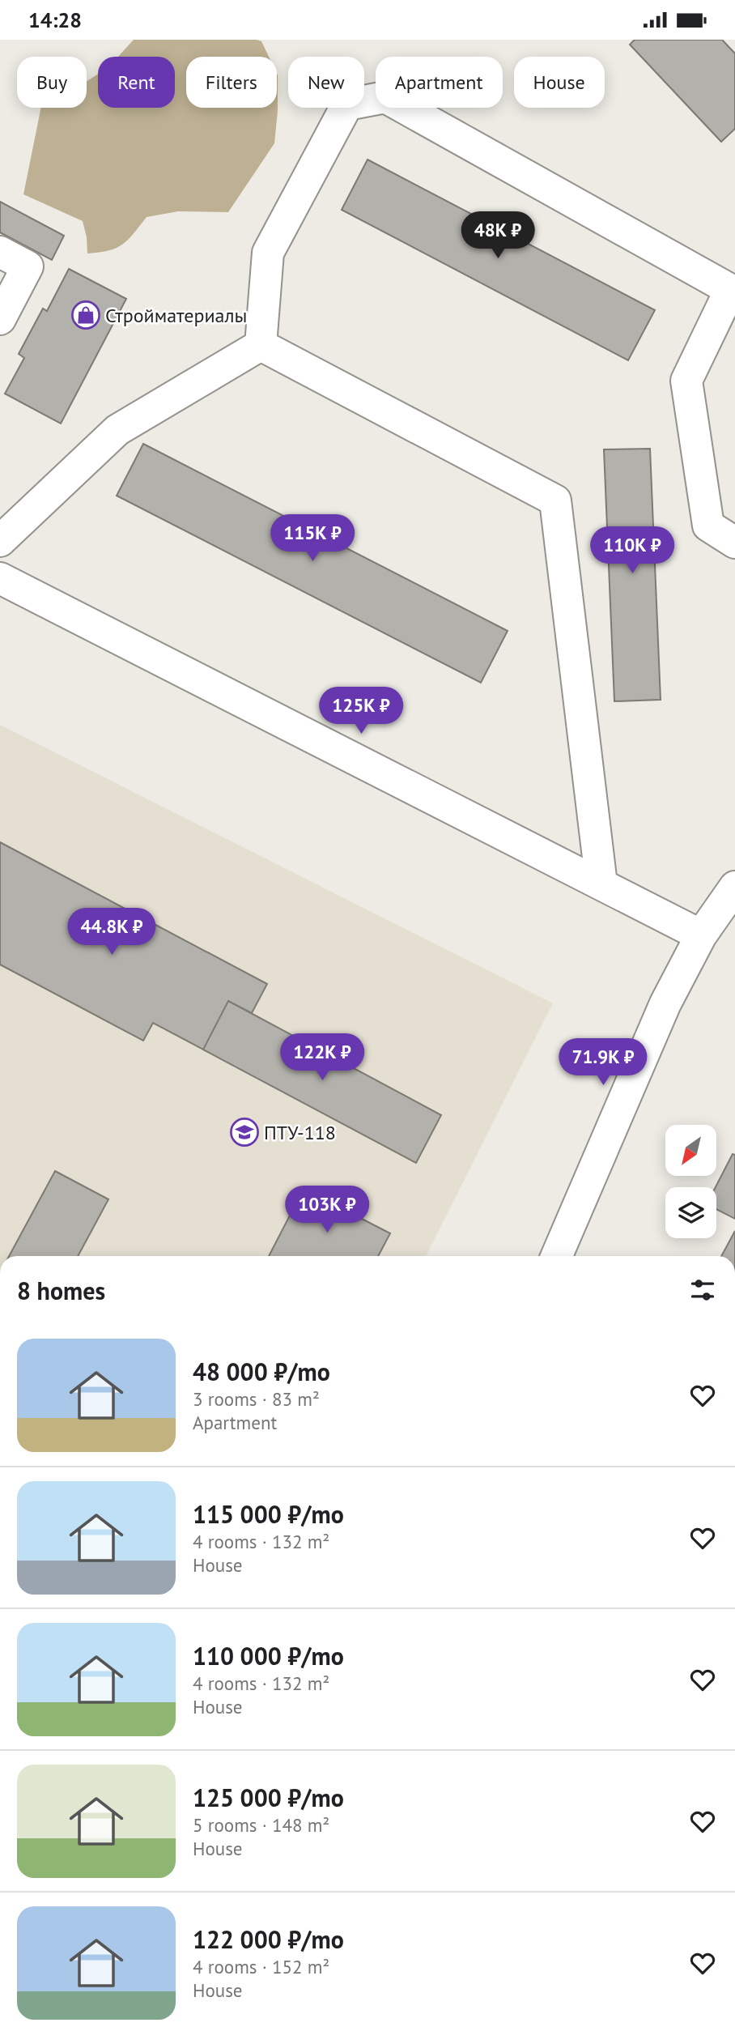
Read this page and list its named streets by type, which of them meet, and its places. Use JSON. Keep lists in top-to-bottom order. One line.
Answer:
{"places":{"shop":["Стройматериалы"],"school or university":["ПТУ-118"]},"north":"bottom left","page":{"status":"14:28","chip":["Buy","Rent","Filters","New","Apartment","House"],"price":["48K ₽","115K ₽","110K ₽","125K ₽","44.8K ₽","122K ₽","71.9K ₽","103K ₽"],"heading":"8 homes","list":[{"name":"48 000 ₽/mo","note":"3 rooms · 83 m² · Apartment"},{"name":"115 000 ₽/mo","note":"4 rooms · 132 m² · House"},{"name":"110 000 ₽/mo","note":"4 rooms · 132 m² · House"},{"name":"125 000 ₽/mo","note":"5 rooms · 148 m² · House"},{"name":"122 000 ₽/mo","note":"4 rooms · 152 m² · House"}]}}
